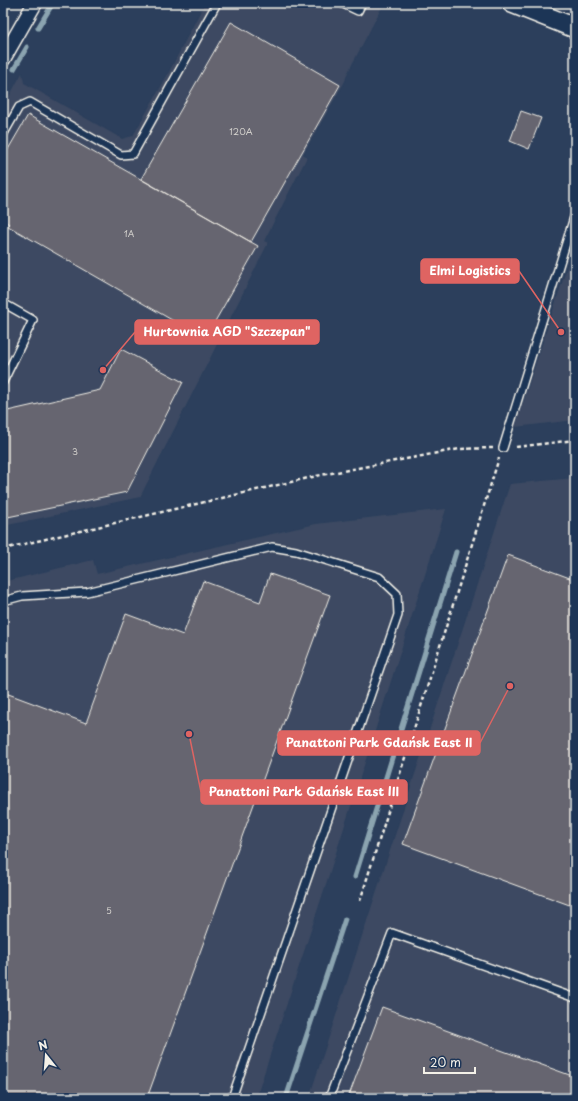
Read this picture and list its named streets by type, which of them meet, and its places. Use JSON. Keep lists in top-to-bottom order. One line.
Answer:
{"places":["Elmi Logistics","Hurtownia AGD \"Szczepan\"","Panattoni Park Gdańsk East II","Panattoni Park Gdańsk East III"],"house_numbers":["120A","1A","3","5"],"scale_bar":"20 m","north":"top"}
